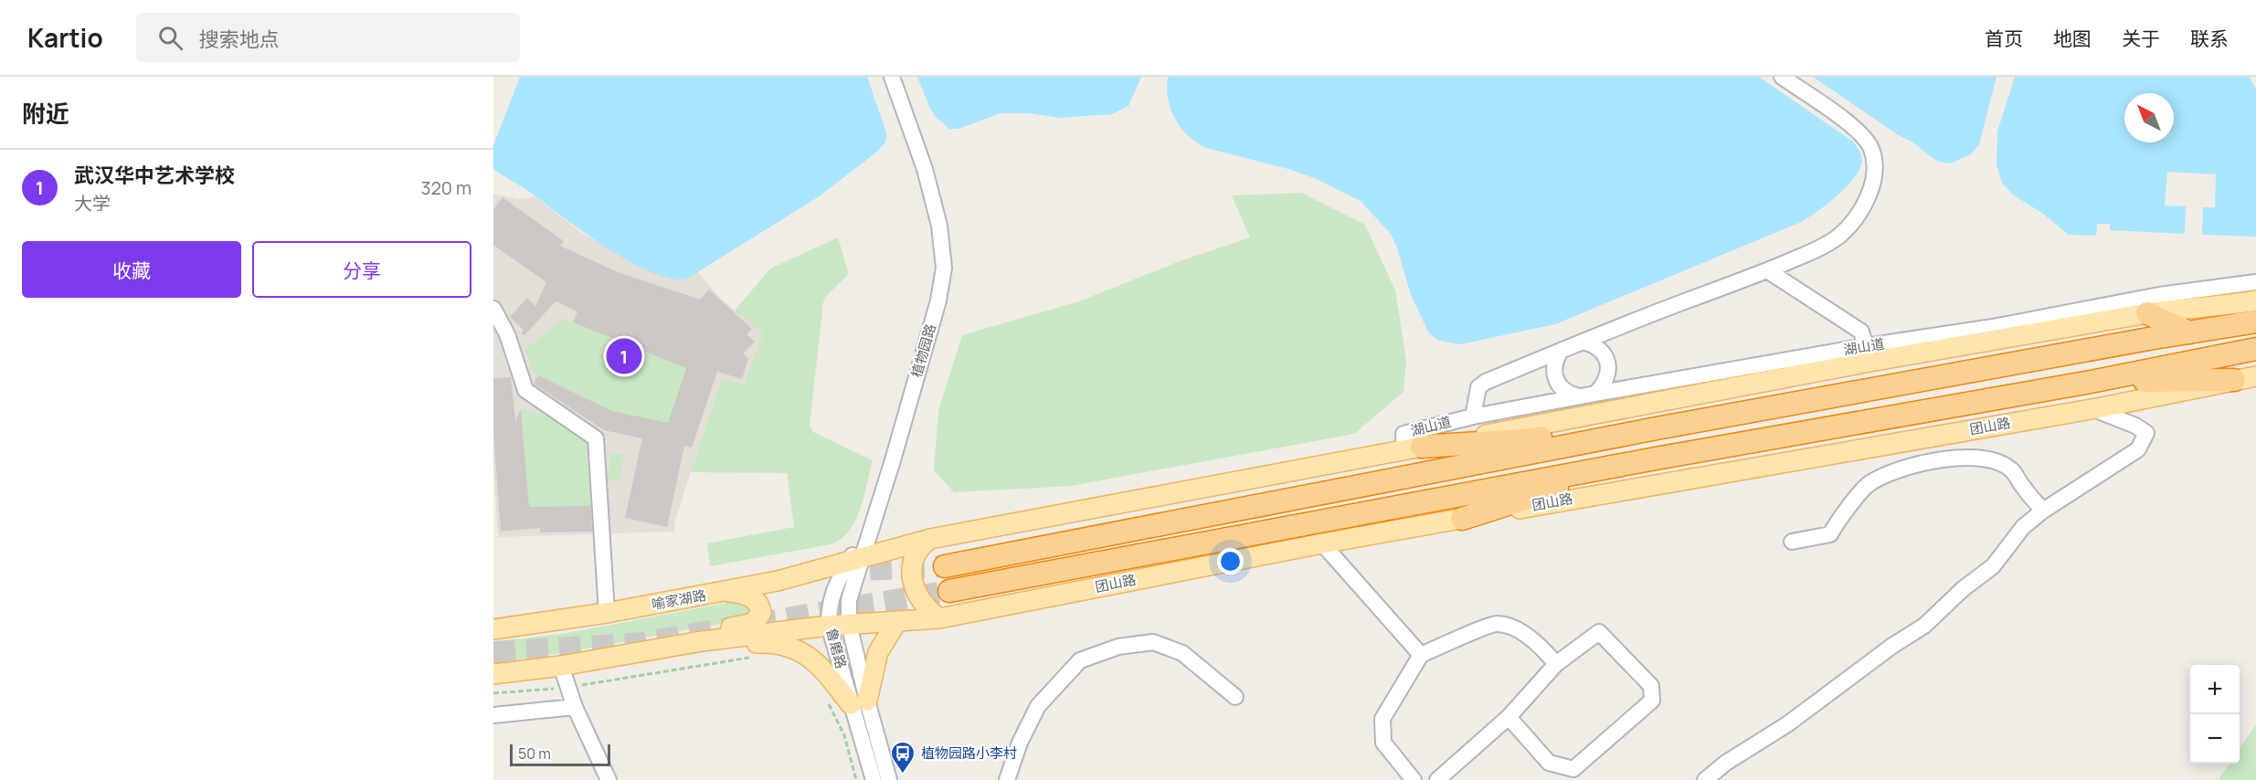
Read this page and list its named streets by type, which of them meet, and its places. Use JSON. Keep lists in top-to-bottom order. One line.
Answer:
{"streets":{"highway":["团山路"],"main road":["喻家湖路"],"street":["湖山道","植物园路","鲁磨路"]},"crossings":[["植物园路","团山路"],["植物园路","喻家湖路"],["植物园路","鲁磨路"],["团山路","鲁磨路"],["喻家湖路","鲁磨路"]],"places":{"bus stop":["植物园路小李村"]},"scale_bar":"50 m","north":"top left","page":{"header":"Kartio","search":"搜索地点","nav":["首页","地图","关于","联系"],"heading":"附近","list":[{"mark":"1","name":"武汉华中艺术学校","note":"大学","value":"320 m"}],"buttons":["收藏","分享"],"pins":"1","map_buttons":["+","−"],"scale":"50 m"}}
